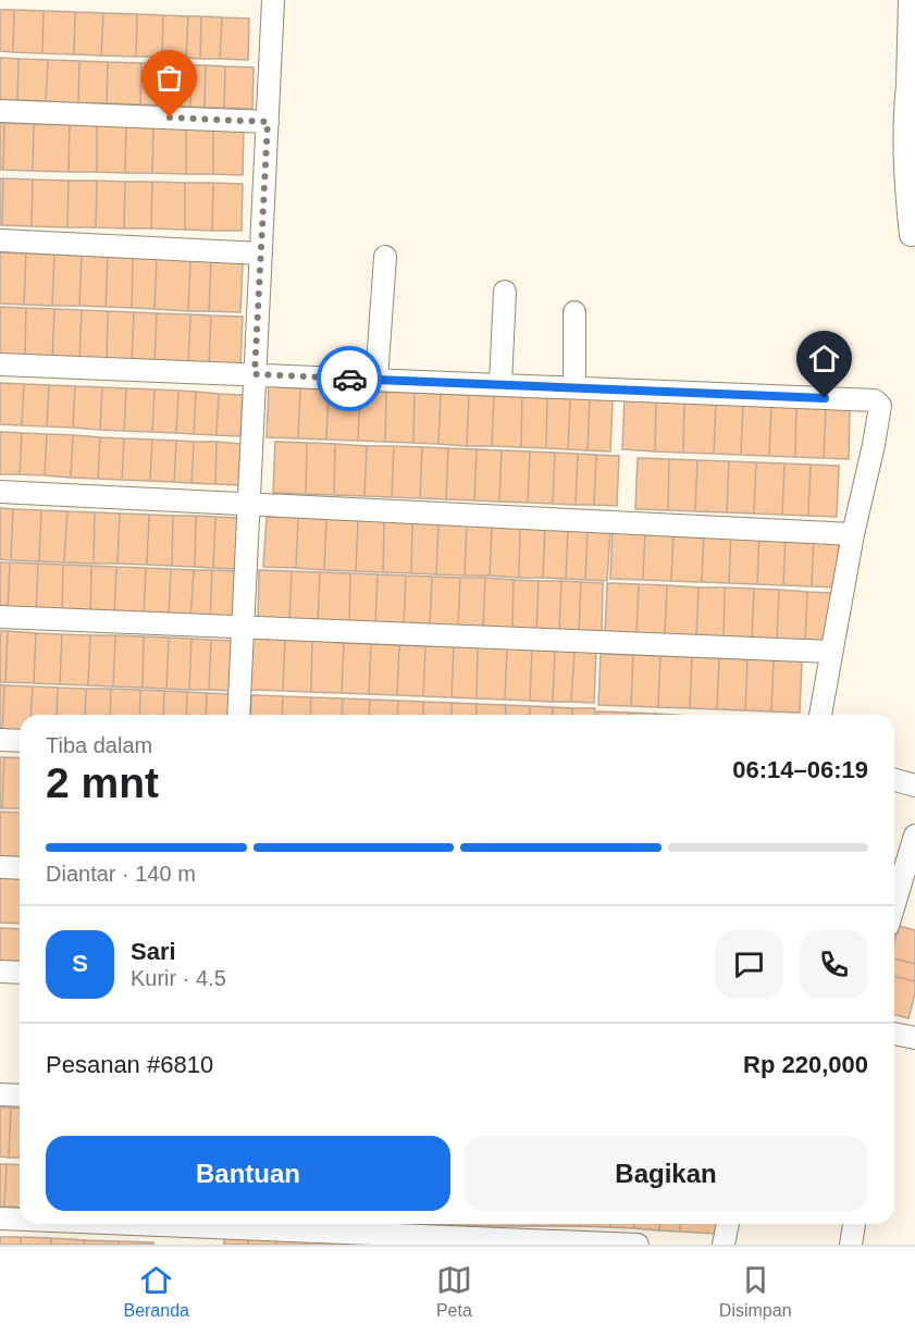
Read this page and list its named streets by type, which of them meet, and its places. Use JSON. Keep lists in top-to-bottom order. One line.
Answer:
{"page":{"heading":["2 mnt","Tiba dalam","06:14–06:19"],"panel":["Sari","Kurir · 4.5","Pesanan #6810","Rp 220,000"],"bar":"Diantar · 140 m","round":"S","buttons":["Bantuan","Bagikan"],"tabs":["Beranda","Peta","Disimpan"]}}
